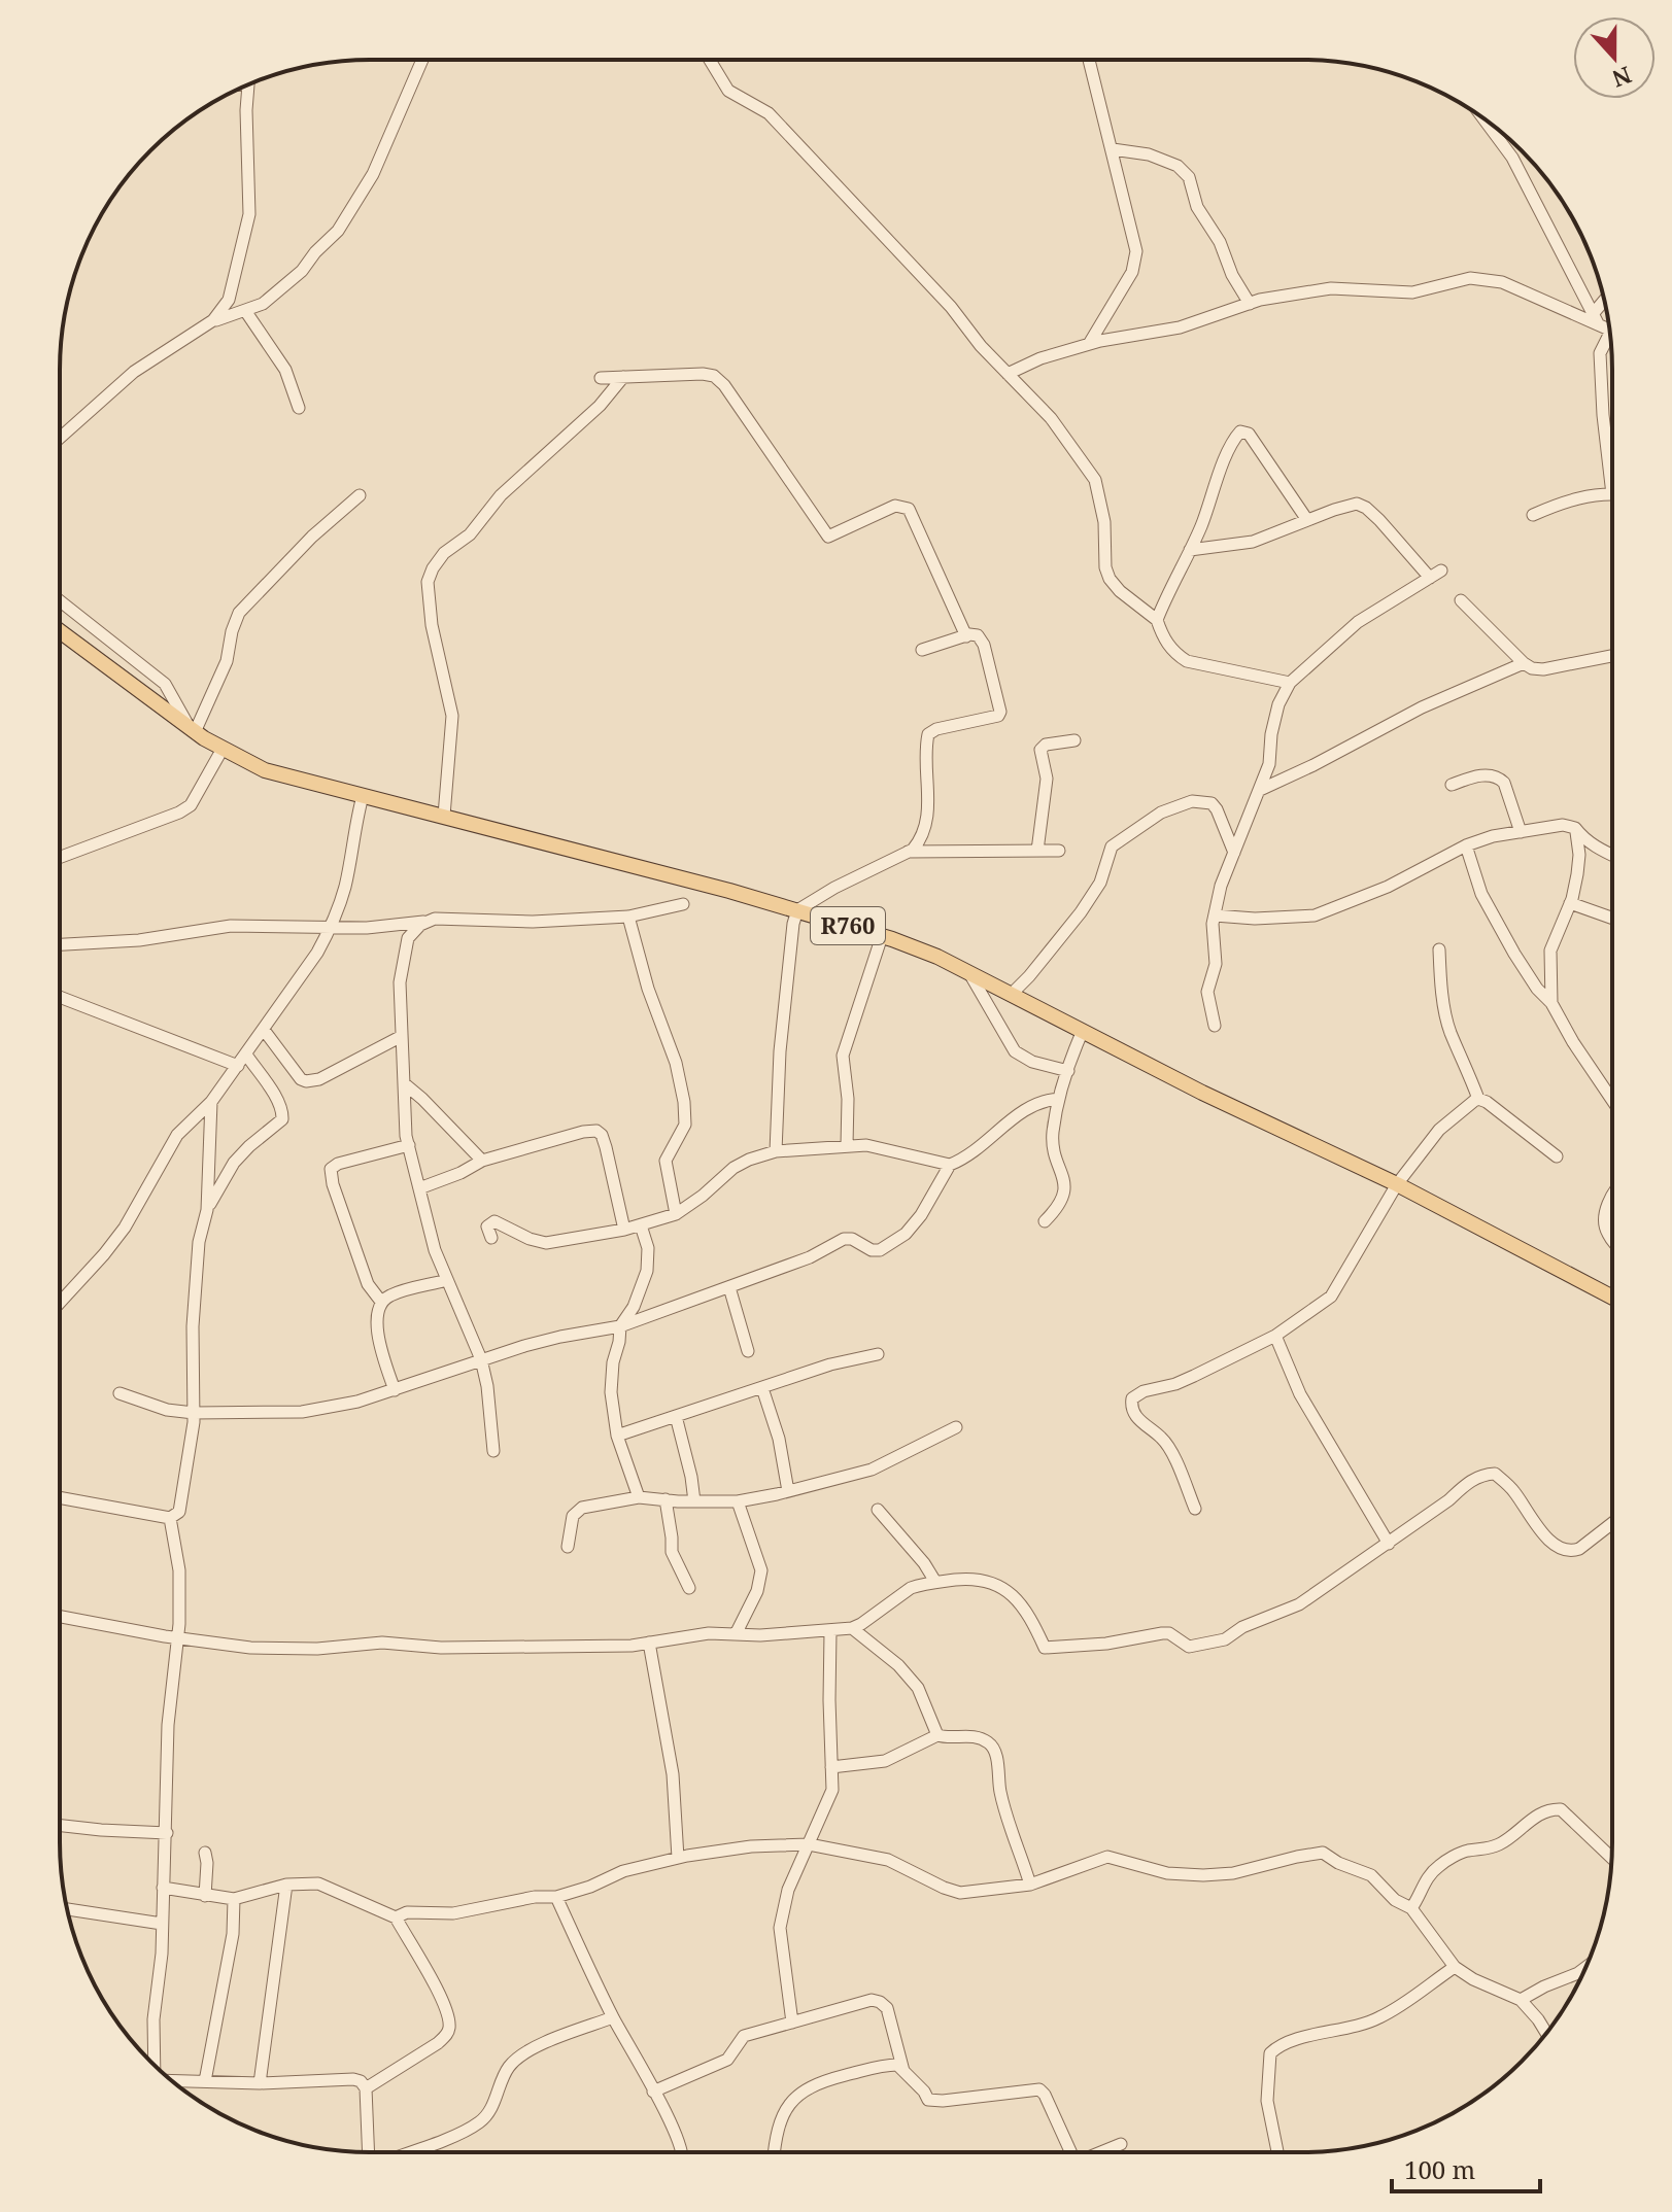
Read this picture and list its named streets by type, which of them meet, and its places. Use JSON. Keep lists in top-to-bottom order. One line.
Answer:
{"streets":{"main road":["R760"]},"scale_bar":"100 m","north":"bottom"}
